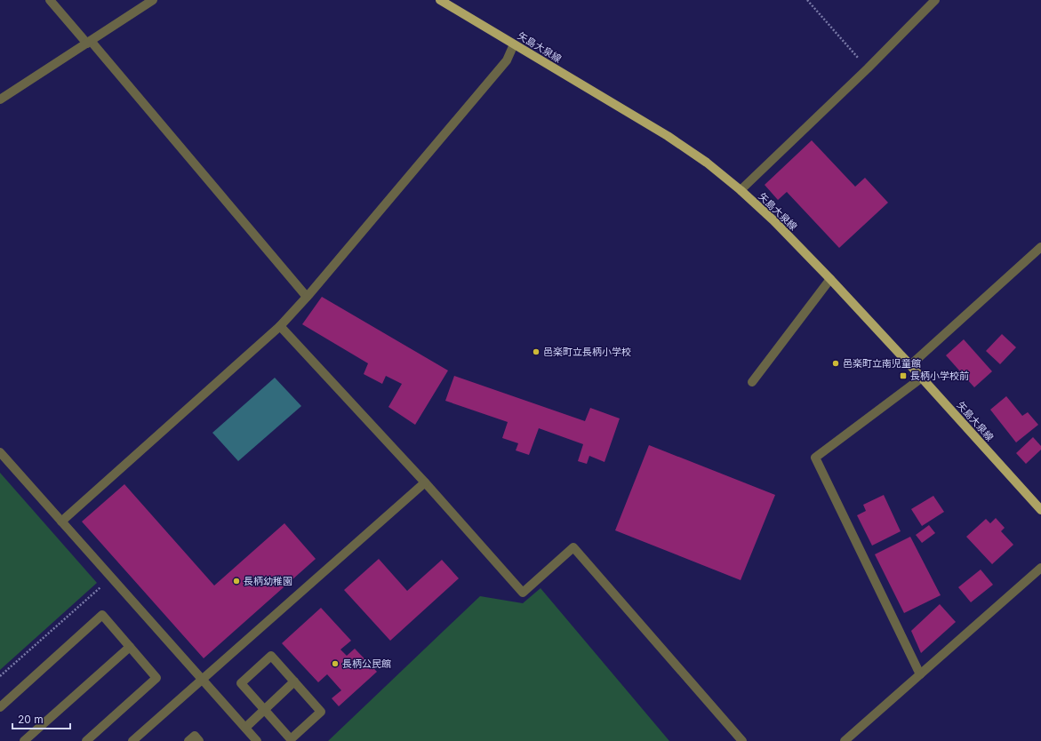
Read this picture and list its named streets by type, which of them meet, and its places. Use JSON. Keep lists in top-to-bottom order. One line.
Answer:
{"streets":{"main road":["矢島大泉線"]},"places":{"other":["邑楽町立長柄小学校","邑楽町立南児童館","長柄幼稚園","長柄公民館"],"transit":["長柄小学校前"]},"scale_bar":"20 m"}
